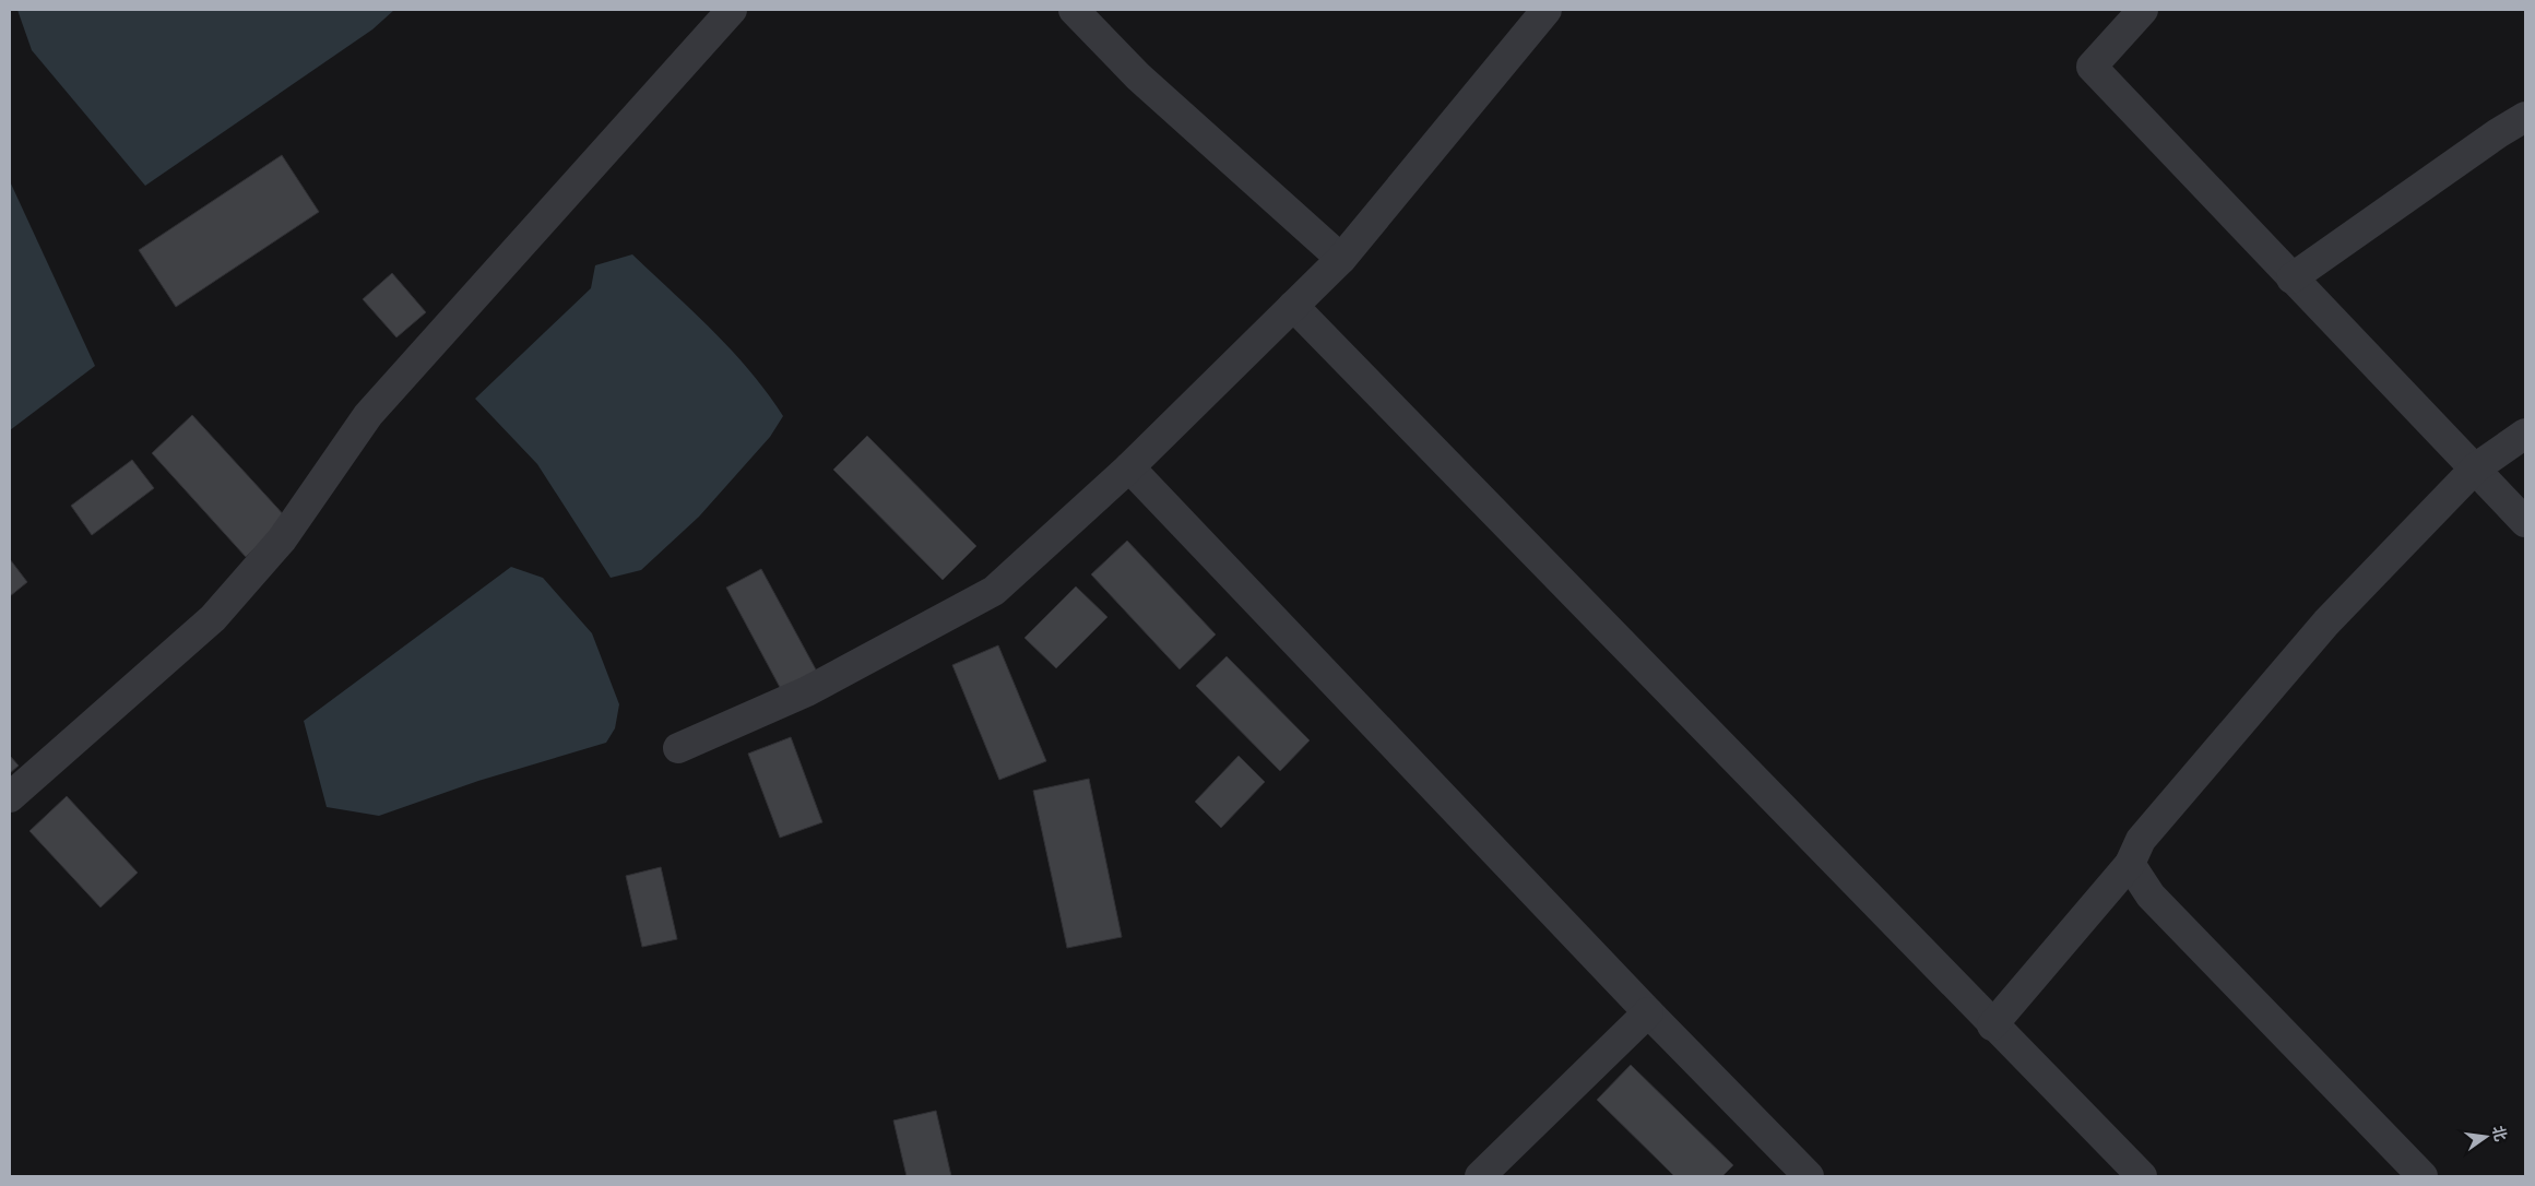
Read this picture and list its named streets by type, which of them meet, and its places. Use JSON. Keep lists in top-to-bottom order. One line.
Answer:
{"north":"right"}
